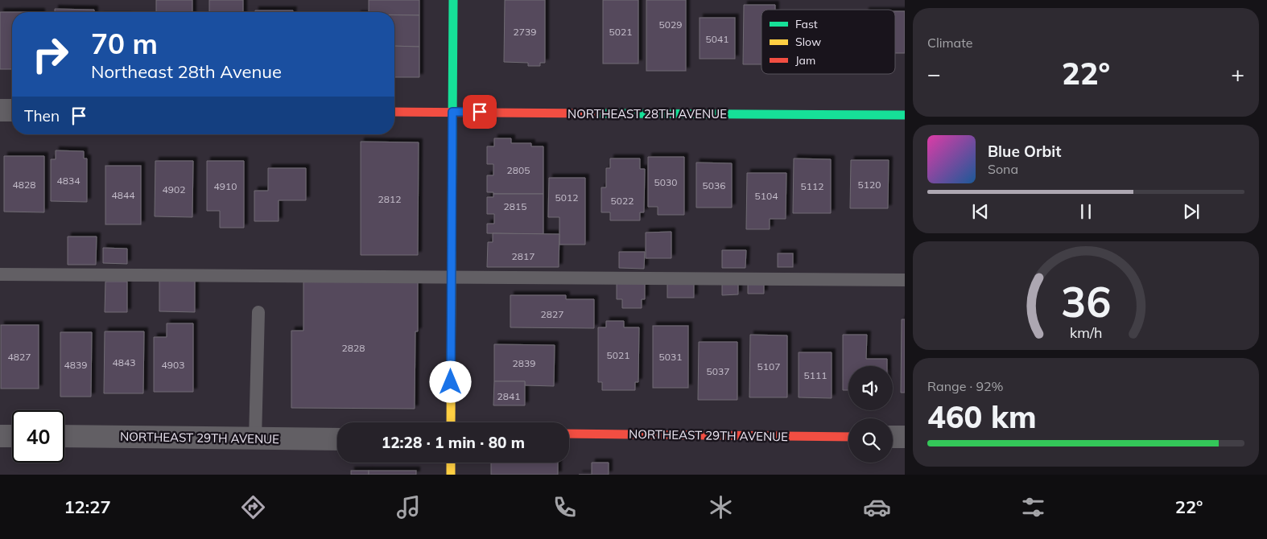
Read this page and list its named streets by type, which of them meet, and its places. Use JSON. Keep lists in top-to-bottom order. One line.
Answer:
{"streets":{"street":["NORTHEAST 28TH AVENUE","NORTHEAST 29TH AVENUE"]},"house_numbers":["5029","2739","5021","5041","2805","4834","5030","4828","5120","5036","4910","5112","4902","4844","5104","5012","2812","5022","2815","2817","2827","2828","5021","4827","5031","4843","2839","4839","4903","5107","5037","5111","2841"],"legend":["Fast","Slow","Jam"],"page":{"tile":["Climate",["Range · 92%","460 km"]],"turn":["70 m","Northeast 28th Avenue"],"heat":["−","22°","+"],"then":"Then","song":["Blue Orbit","Sona"],"limit":"40","trip":"12:28 · 1 min · 80 m","tabs":["12:27","22°"],"gauge":["36","km/h"]}}
